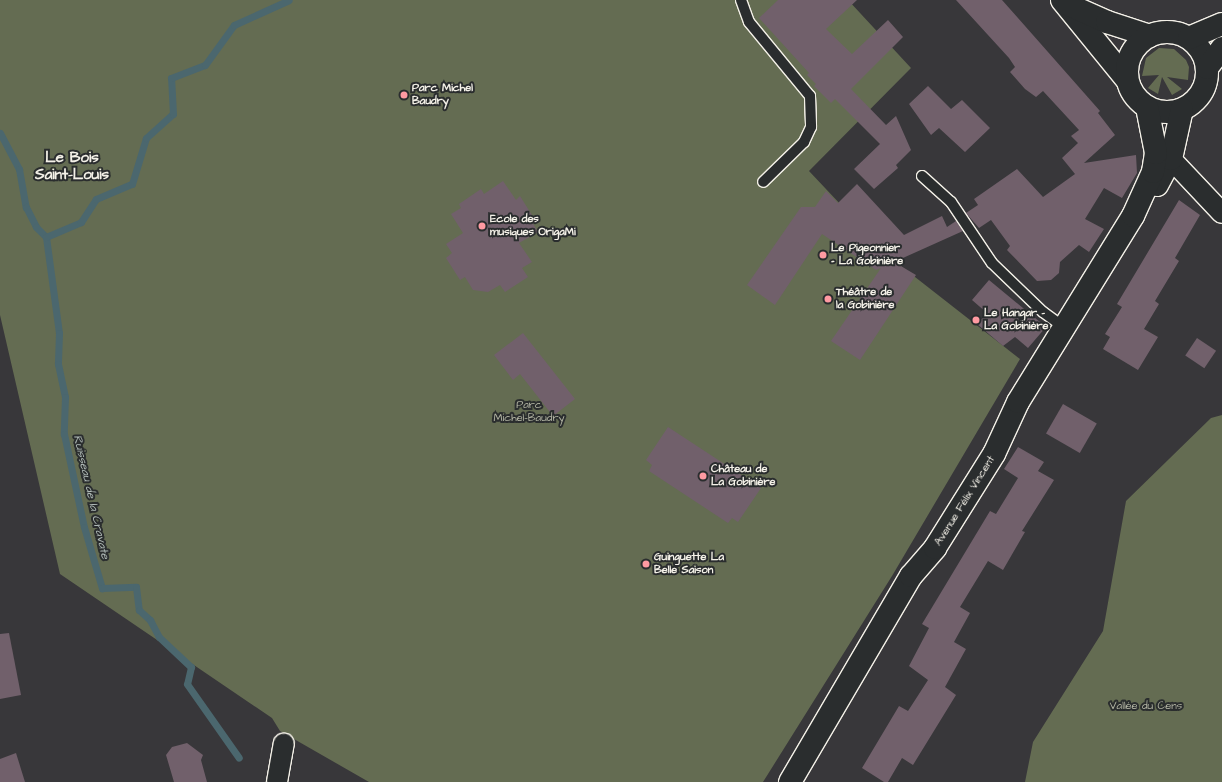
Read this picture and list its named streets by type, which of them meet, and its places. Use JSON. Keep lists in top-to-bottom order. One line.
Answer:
{"streets":{"street":["Avenue Félix Vincent"]},"districts":["Le Bois Saint-Louis"],"water":["Ruisseau de la Cravate"],"parks":["Parc Michel-Baudry","Vallée du Cens"],"places":["Parc Michel Baudry","Ecole des musiques OrigaMi","Le Pigeonnier - La Gobinière","Théâtre de la Gobinière","Le Hangar - La Gobinière","Château de La Gobinière","Guinguette La Belle Saison"]}
